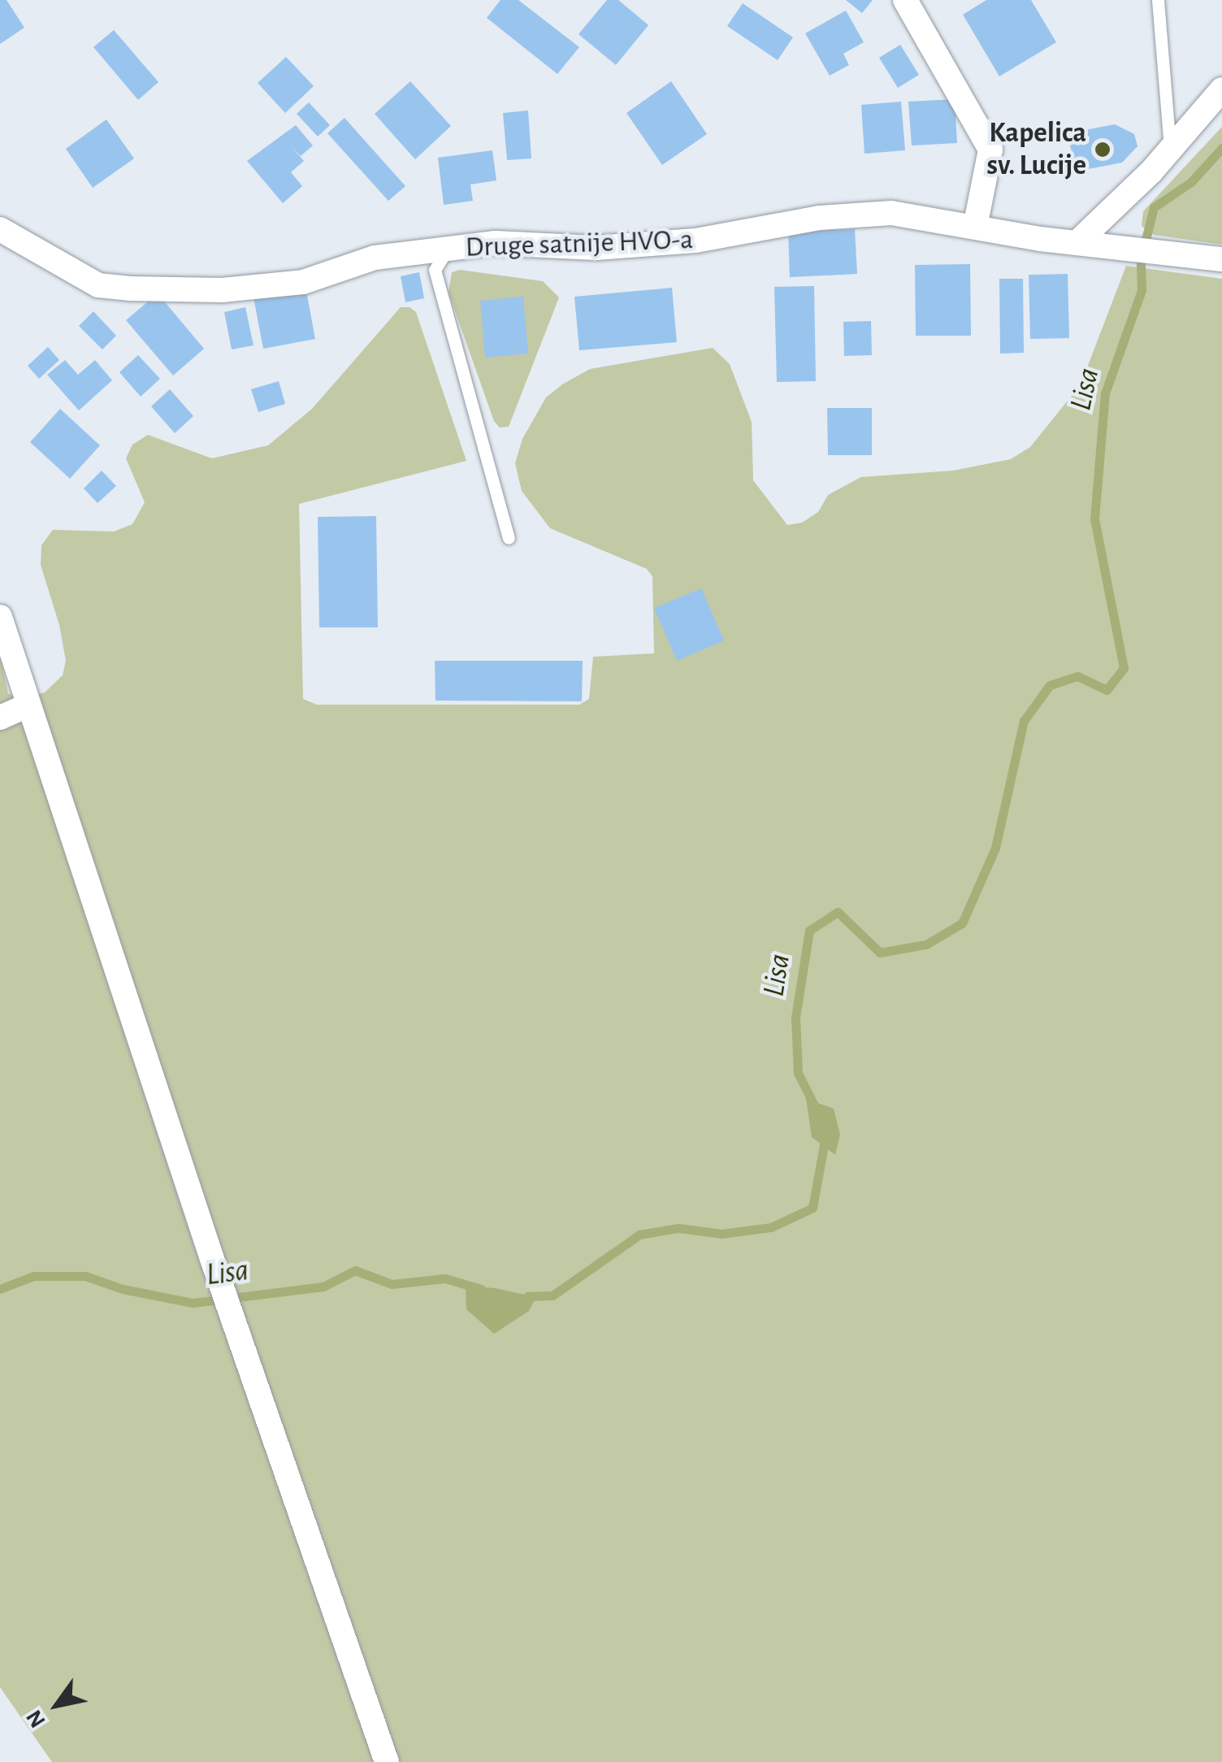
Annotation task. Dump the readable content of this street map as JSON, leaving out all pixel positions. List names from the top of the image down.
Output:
{
  "streets": {
    "street": ["Druge satnije HVO-a"]
  },
  "water": ["Lisa"],
  "places": ["Kapelica sv. Lucije"],
  "north": "bottom left"
}
